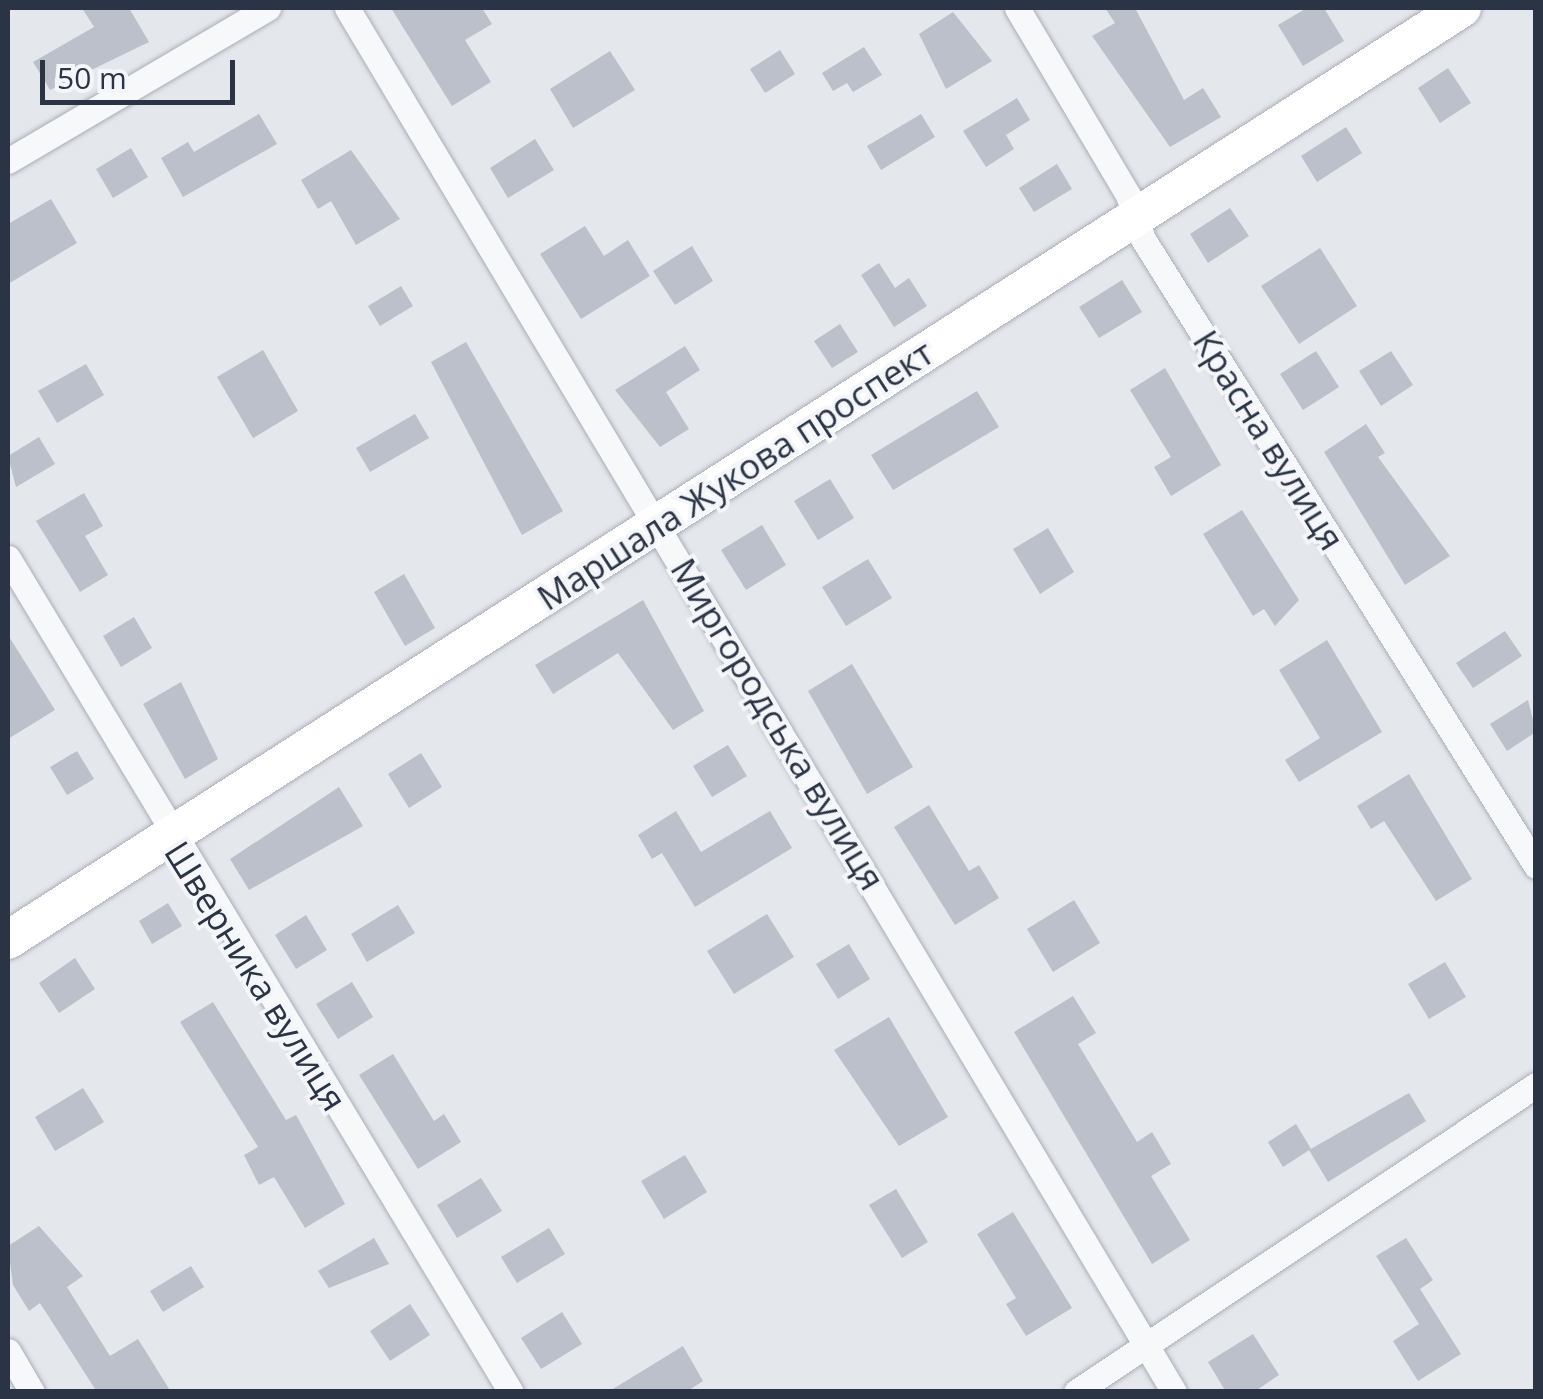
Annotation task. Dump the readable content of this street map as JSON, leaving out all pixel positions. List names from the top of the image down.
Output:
{
  "streets": {
    "street": [
      "Красна вулиця",
      "Маршала Жукова проспект",
      "Миргородська вулиця",
      "Шверника вулиця"
    ]
  },
  "crossings": [
    ["Красна вулиця", "Маршала Жукова проспект"],
    ["Маршала Жукова проспект", "Миргородська вулиця"],
    ["Маршала Жукова проспект", "Шверника вулиця"]
  ],
  "scale_bar": "50 m"
}
